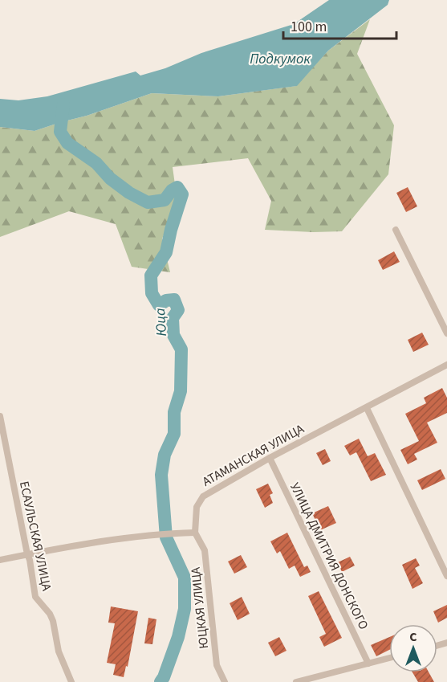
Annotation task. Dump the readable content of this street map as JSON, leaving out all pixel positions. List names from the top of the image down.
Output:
{
  "streets": {
    "street": [
      "АТАМАНСКАЯ УЛИЦА",
      "ЕСАУЛЬСКАЯ УЛИЦА",
      "УЛИЦА ДМИТРИЯ ДОНСКОГО",
      "ЮЦКАЯ УЛИЦА"
    ]
  },
  "crossings": [
    ["АТАМАНСКАЯ УЛИЦА", "УЛИЦА ДМИТРИЯ ДОНСКОГО"],
    ["АТАМАНСКАЯ УЛИЦА", "ЮЦКАЯ УЛИЦА"]
  ],
  "water": ["Подкумок", "Юца"],
  "scale_bar": "100 m",
  "north": "top"
}
